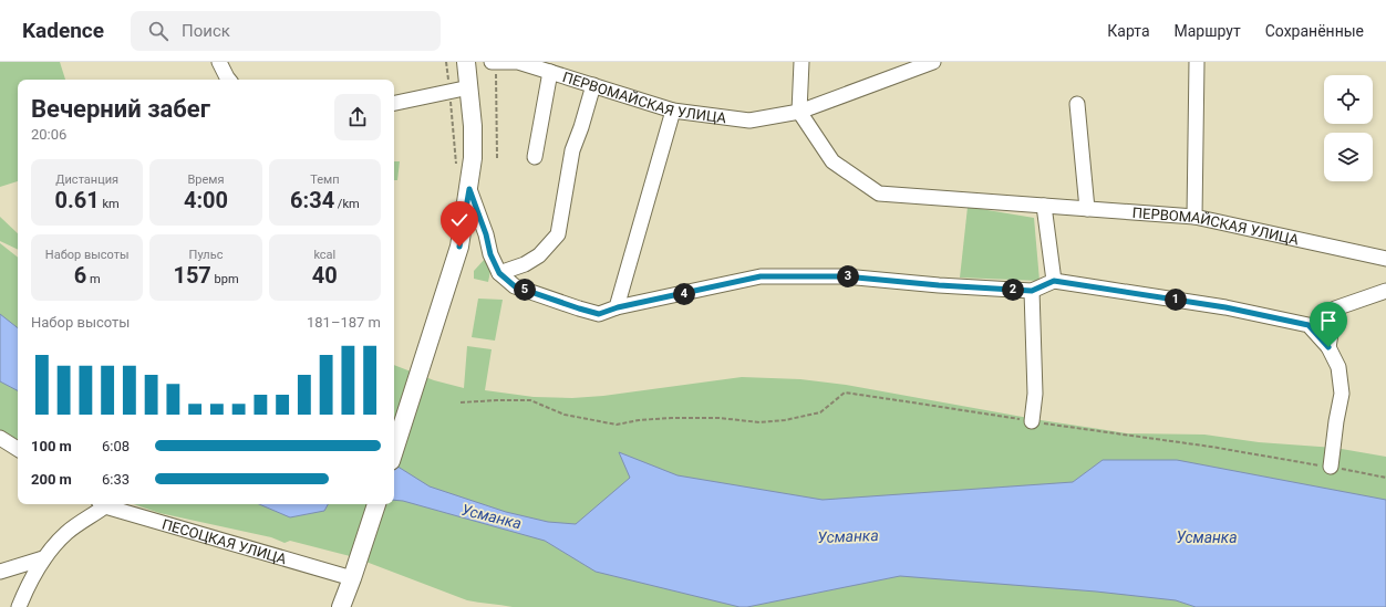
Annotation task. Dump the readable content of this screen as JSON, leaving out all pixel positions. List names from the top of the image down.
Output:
{
  "streets": {
    "street": ["ПЕРВОМАЙСКАЯ УЛИЦА", "ПЕСОЦКАЯ УЛИЦА"]
  },
  "water": ["Усманка"],
  "page": {
    "header": "Kadence",
    "search": "Поиск",
    "nav": ["Карта", "Маршрут", "Сохранённые"],
    "heading": ["Вечерний забег", "20:06"],
    "stats": [
      ["Дистанция", "0.61 km"],
      ["Время", "4:00"],
      ["Темп", "6:34 /km"],
      ["Набор высоты", "6 m"],
      ["Пульс", "157 bpm"],
      ["kcal", "40"]
    ],
    "pins": [
      "3",
      "2",
      "5",
      "4",
      "1"
    ],
    "chart": ["Набор высоты", "181–187 m"],
    "list": [
      {
        "name": "100 m",
        "note": "6:08"
      },
      {
        "name": "200 m",
        "note": "6:33"
      }
    ]
  }
}
